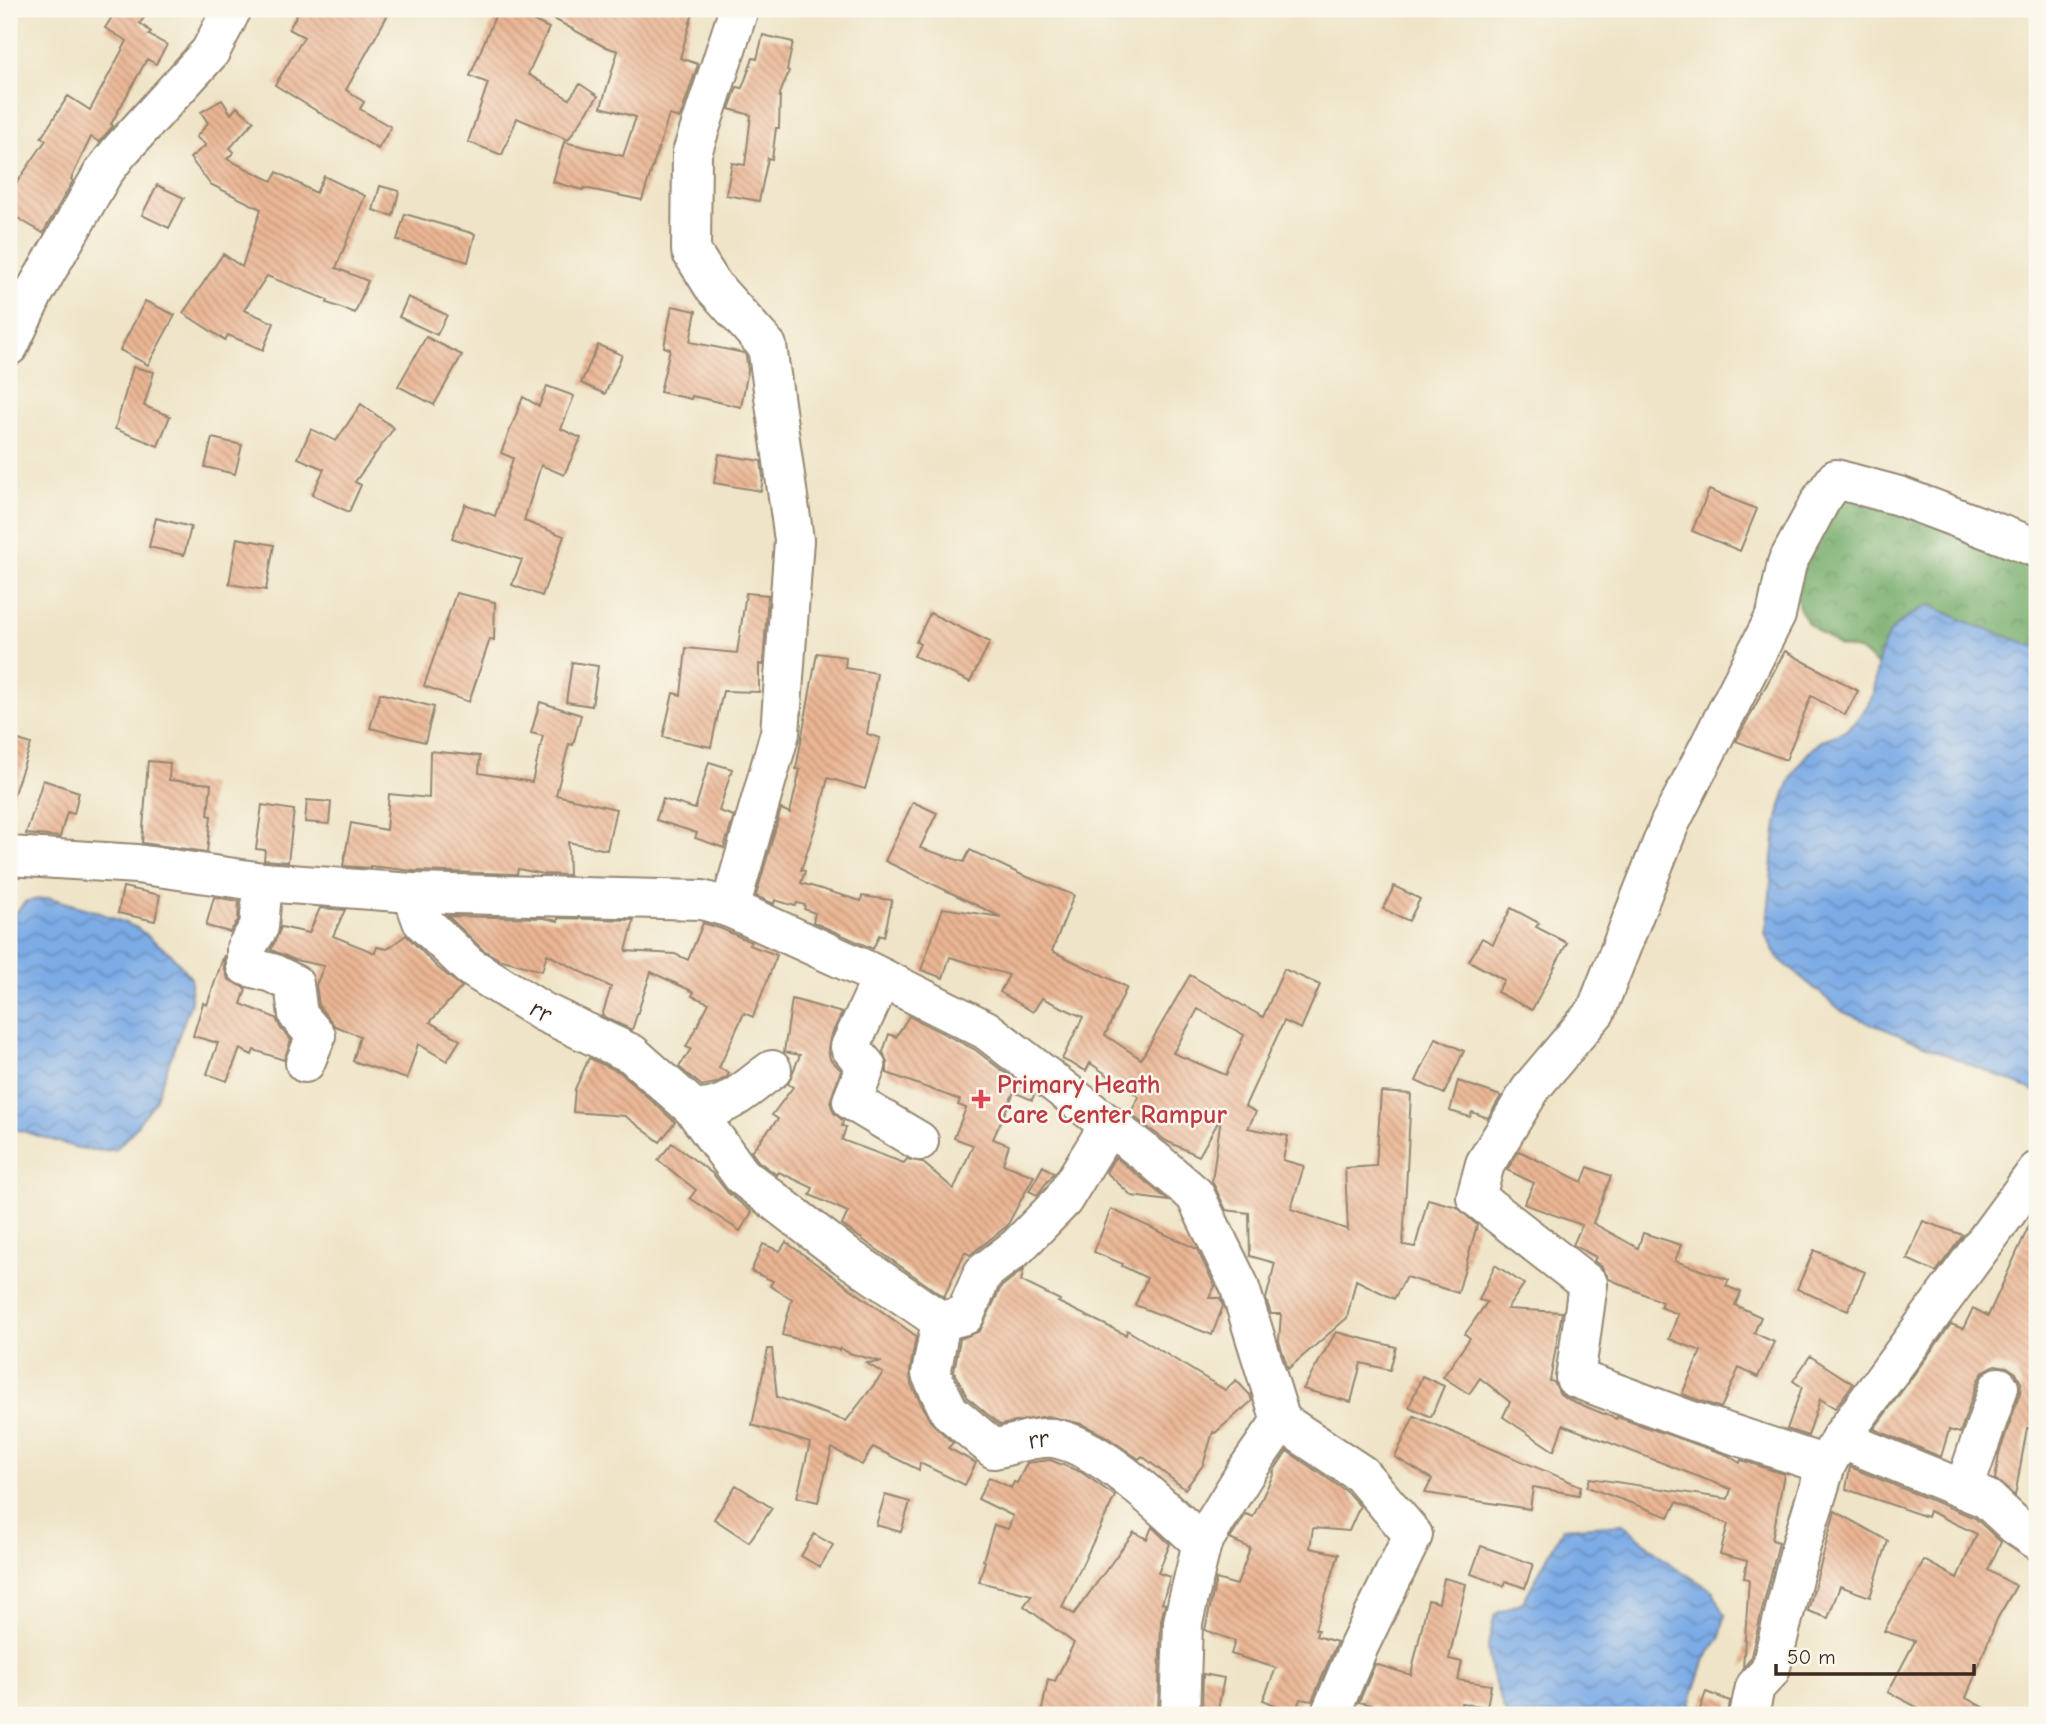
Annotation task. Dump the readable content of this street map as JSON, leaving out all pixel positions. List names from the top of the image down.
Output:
{
  "streets": {
    "street": ["rr"]
  },
  "places": {
    "health": ["Primary Heath Care Center Rampur"]
  },
  "scale_bar": "50 m"
}
